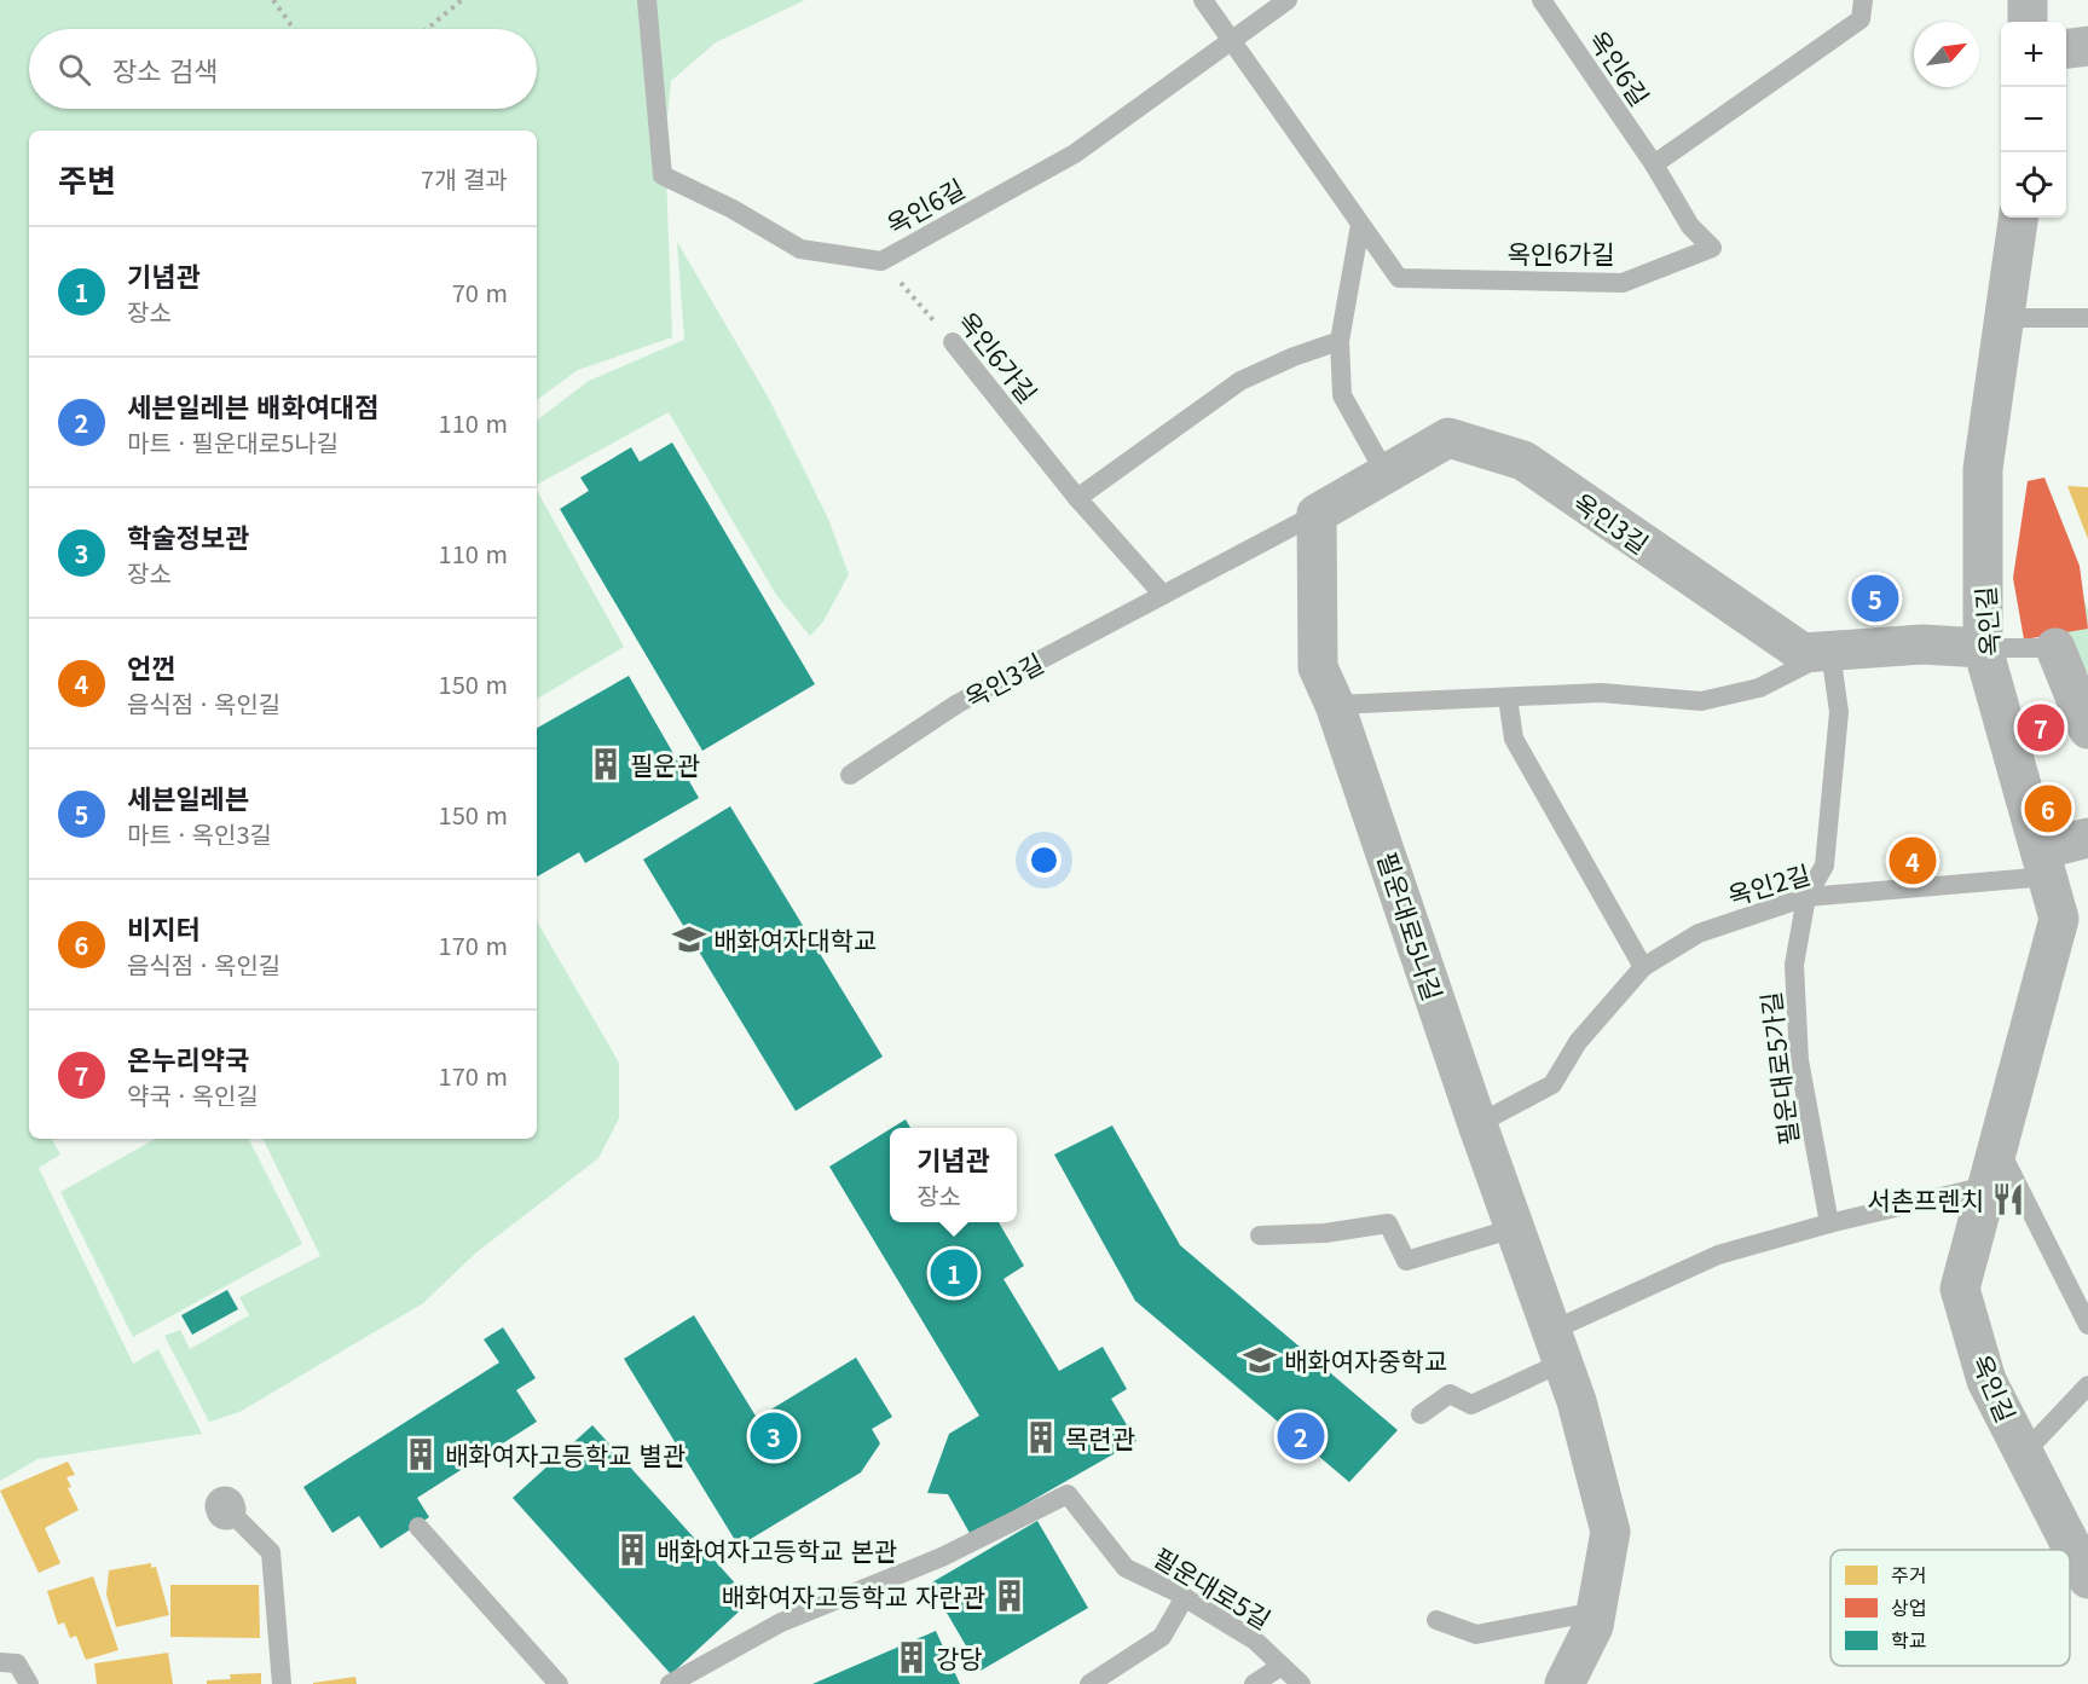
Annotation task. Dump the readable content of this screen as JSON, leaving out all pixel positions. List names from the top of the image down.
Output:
{
  "streets": {
    "street": ["옥인3길", "옥인길", "필운대로5나길"],
    "lane": [
      "옥인6길",
      "옥인6가길",
      "옥인2길",
      "필운대로5가길",
      "필운대로5길"
    ]
  },
  "crossings": [
    ["옥인6길", "옥인6가길"],
    ["옥인3길", "옥인길"],
    ["옥인3길", "필운대로5나길"],
    ["옥인3길", "필운대로5가길"],
    ["옥인길", "옥인2길"],
    ["옥인2길", "필운대로5나길"],
    ["옥인2길", "필운대로5가길"]
  ],
  "places": {
    "building": [
      "필운관",
      "목련관",
      "배화여자고등학교 별관",
      "배화여자고등학교 본관",
      "배화여자고등학교 자란관",
      "강당"
    ],
    "school or university": ["배화여자대학교", "배화여자중학교"],
    "restaurant": ["서촌프렌치"]
  },
  "legend": ["주거", "상업", "학교"],
  "north": "top right",
  "page": {
    "map_buttons": ["+", "−"],
    "search": "장소 검색",
    "heading": ["주변", "7개 결과"],
    "list": [
      {
        "mark": "1",
        "name": "기념관",
        "note": "장소",
        "value": "70 m"
      },
      {
        "mark": "2",
        "name": "세븐일레븐 배화여대점",
        "note": "마트 · 필운대로5나길",
        "value": "110 m"
      },
      {
        "mark": "3",
        "name": "학술정보관",
        "note": "장소",
        "value": "110 m"
      },
      {
        "mark": "4",
        "name": "언껀",
        "note": "음식점 · 옥인길",
        "value": "150 m"
      },
      {
        "mark": "5",
        "name": "세븐일레븐",
        "note": "마트 · 옥인3길",
        "value": "150 m"
      },
      {
        "mark": "6",
        "name": "비지터",
        "note": "음식점 · 옥인길",
        "value": "170 m"
      },
      {
        "mark": "7",
        "name": "온누리약국",
        "note": "약국 · 옥인길",
        "value": "170 m"
      }
    ],
    "pins": [
      "5",
      "7",
      "6",
      "4",
      "1",
      "2",
      "3"
    ],
    "popup": ["기념관", "장소"]
  }
}
